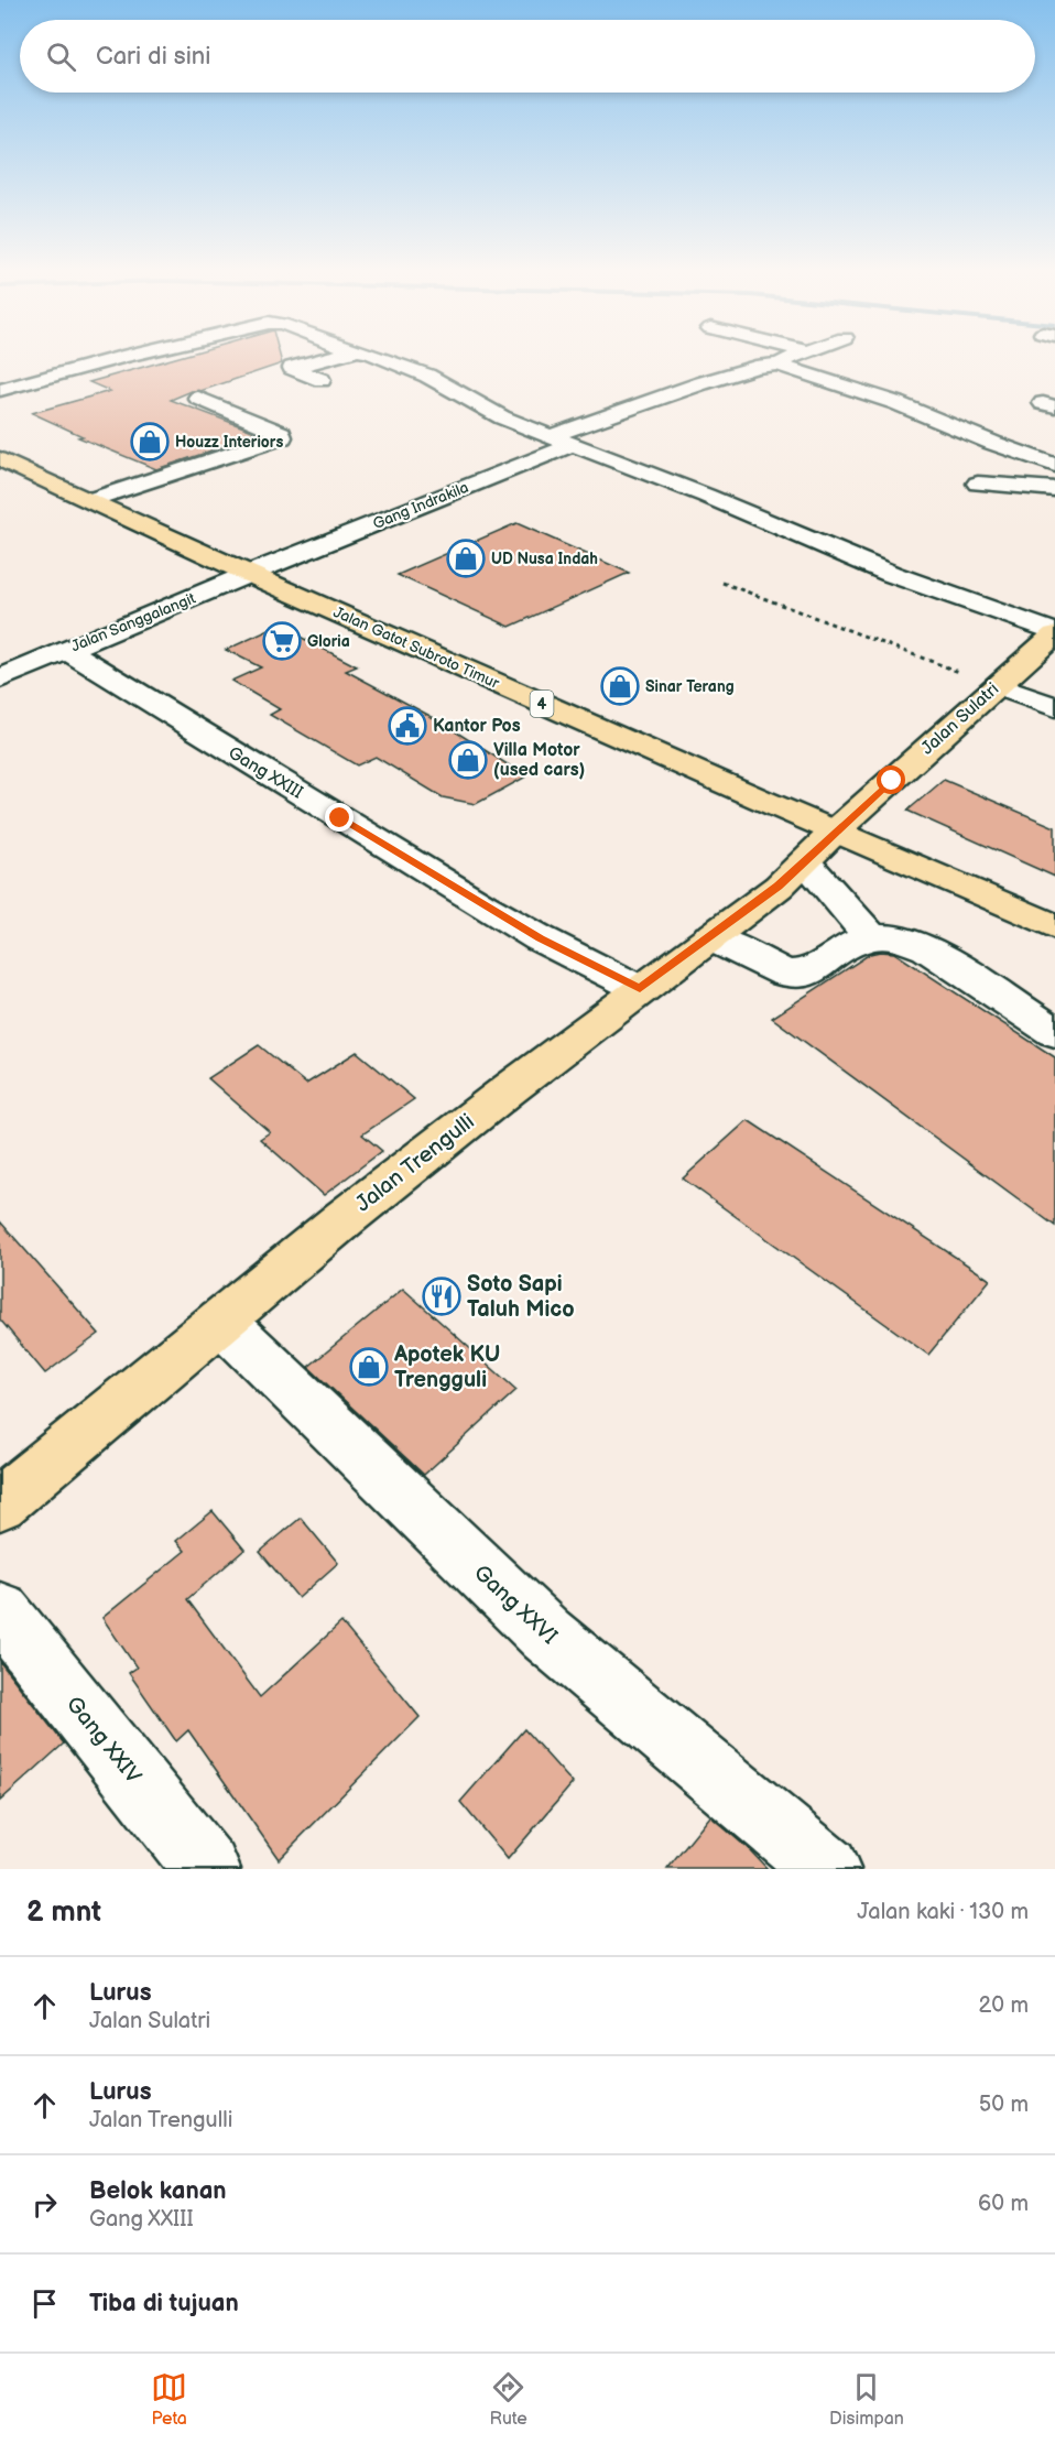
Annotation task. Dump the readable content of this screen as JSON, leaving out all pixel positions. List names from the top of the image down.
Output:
{
  "streets": {
    "main road": [
      "Jalan Gatot Subroto Timur",
      "4",
      "Jalan Sulatri",
      "Jalan Trengulli"
    ],
    "street": [
      "Gang Indrakila",
      "Jalan Sanggalangit",
      "Gang XXIII",
      "Gang XXVI",
      "Gang XXIV"
    ]
  },
  "crossings": [
    ["Gang Indrakila", "Jalan Sanggalangit"],
    ["Gang Indrakila", "Jalan Gatot Subroto Timur"],
    ["Jalan Sanggalangit", "Jalan Gatot Subroto Timur"],
    ["Jalan Sanggalangit", "Gang XXIII"],
    ["Jalan Gatot Subroto Timur", "4"],
    ["Jalan Gatot Subroto Timur", "Jalan Sulatri"],
    ["Jalan Gatot Subroto Timur", "Jalan Trengulli"],
    ["4", "Jalan Sulatri"],
    ["4", "Jalan Trengulli"],
    ["Jalan Sulatri", "Jalan Trengulli"],
    ["Gang XXIII", "Jalan Trengulli"],
    ["Jalan Trengulli", "Gang XXVI"]
  ],
  "places": {
    "shop": [
      "Houzz Interiors",
      "UD Nusa Indah",
      "Sinar Terang",
      "Villa Motor (used cars)",
      "Apotek KU Trengguli"
    ],
    "supermarket": ["Gloria"],
    "public building": ["Kantor Pos"],
    "restaurant": ["Soto Sapi Taluh Mico"]
  },
  "page": {
    "search": "Cari di sini",
    "heading": ["2 mnt", "Jalan kaki · 130 m"],
    "list": [
      ["Lurus", "Jalan Sulatri", "20 m"],
      ["Lurus", "Jalan Trengulli", "50 m"],
      ["Belok kanan", "Gang XXIII", "60 m"],
      "Tiba di tujuan"
    ],
    "nav": ["Peta", "Rute", "Disimpan"]
  }
}
